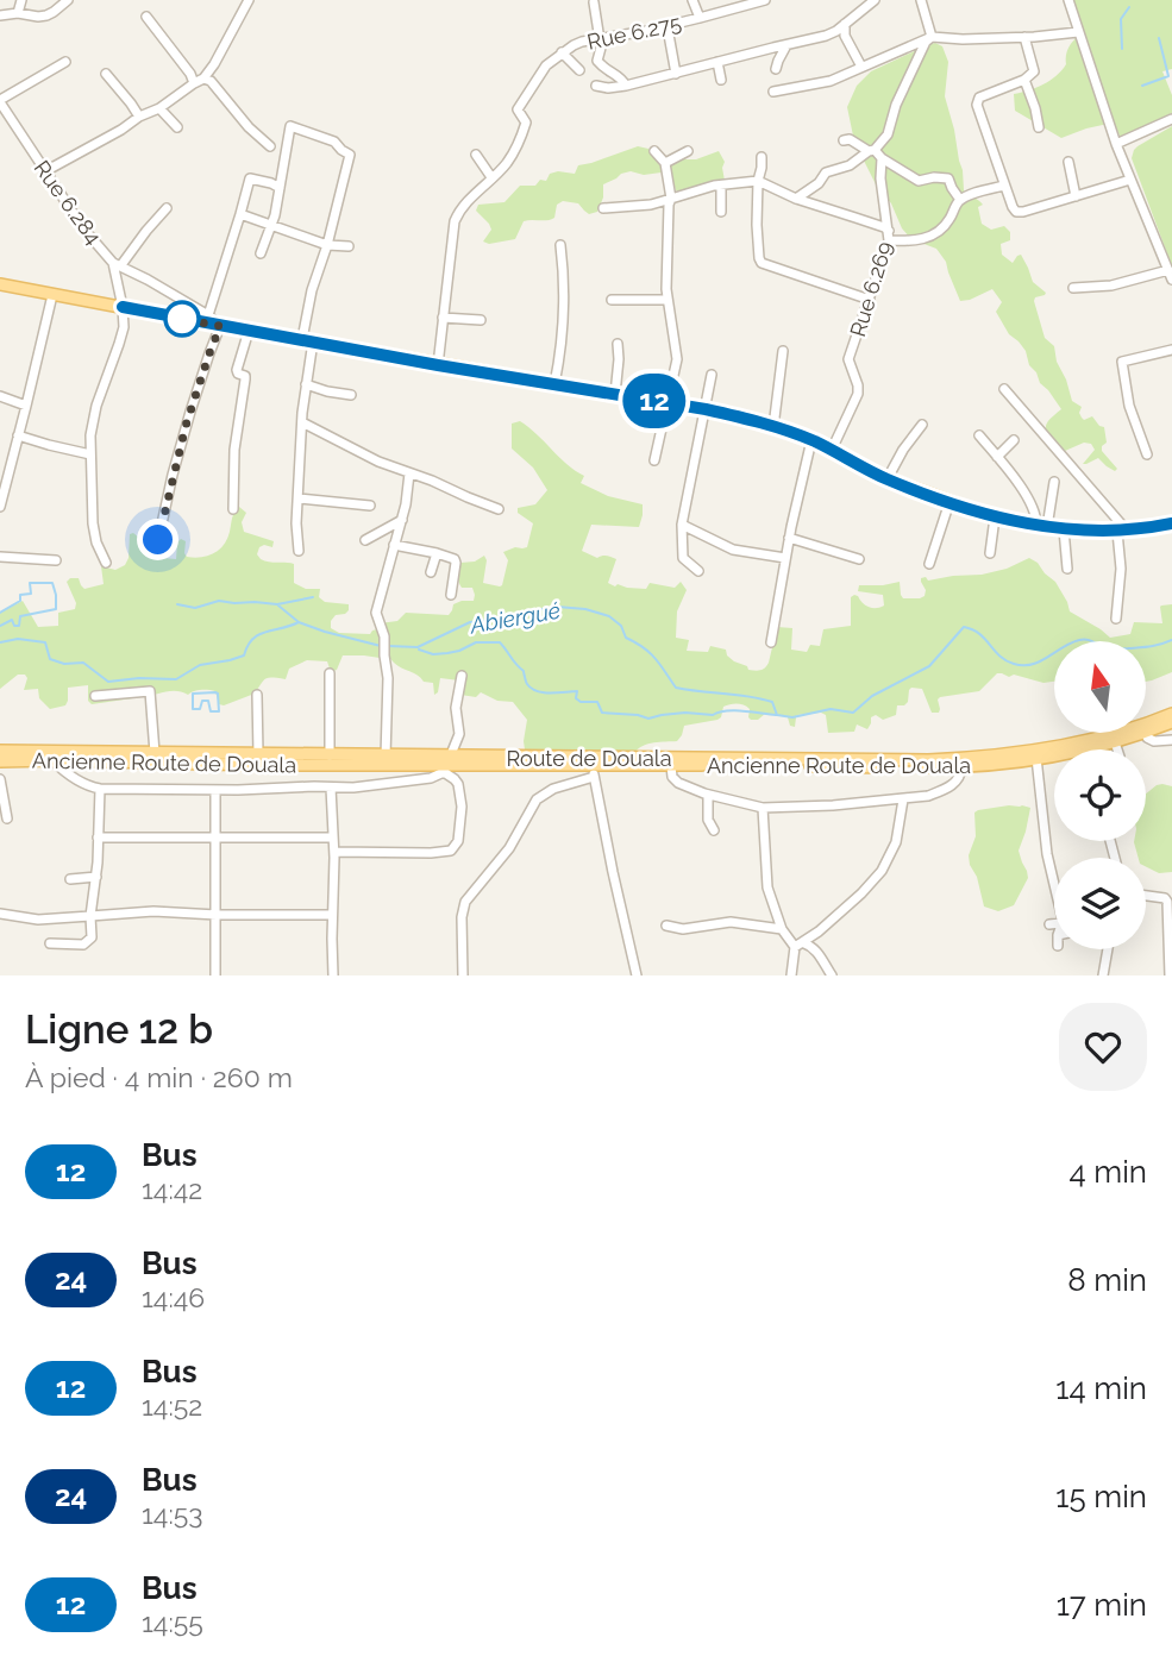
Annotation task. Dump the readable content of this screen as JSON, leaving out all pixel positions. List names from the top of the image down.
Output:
{
  "streets": {
    "main road": ["Route de Douala", "Ancienne Route de Douala"],
    "street": ["Rue 6.275", "Rue 6.284", "Rue 6.269"]
  },
  "crossings": [
    ["Route de Douala", "Ancienne Route de Douala"]
  ],
  "water": ["Abiergué"],
  "lines": ["bus line 12"],
  "north": "top",
  "page": {
    "on_map": "12",
    "heading": ["Ligne 12 b", "À pied · 4 min · 260 m"],
    "list": [
      {
        "mark": "12",
        "name": "Bus",
        "note": "14:42",
        "value": "4 min"
      },
      {
        "mark": "24",
        "name": "Bus",
        "note": "14:46",
        "value": "8 min"
      },
      {
        "mark": "12",
        "name": "Bus",
        "note": "14:52",
        "value": "14 min"
      },
      {
        "mark": "24",
        "name": "Bus",
        "note": "14:53",
        "value": "15 min"
      },
      {
        "mark": "12",
        "name": "Bus",
        "note": "14:55",
        "value": "17 min"
      }
    ]
  }
}
